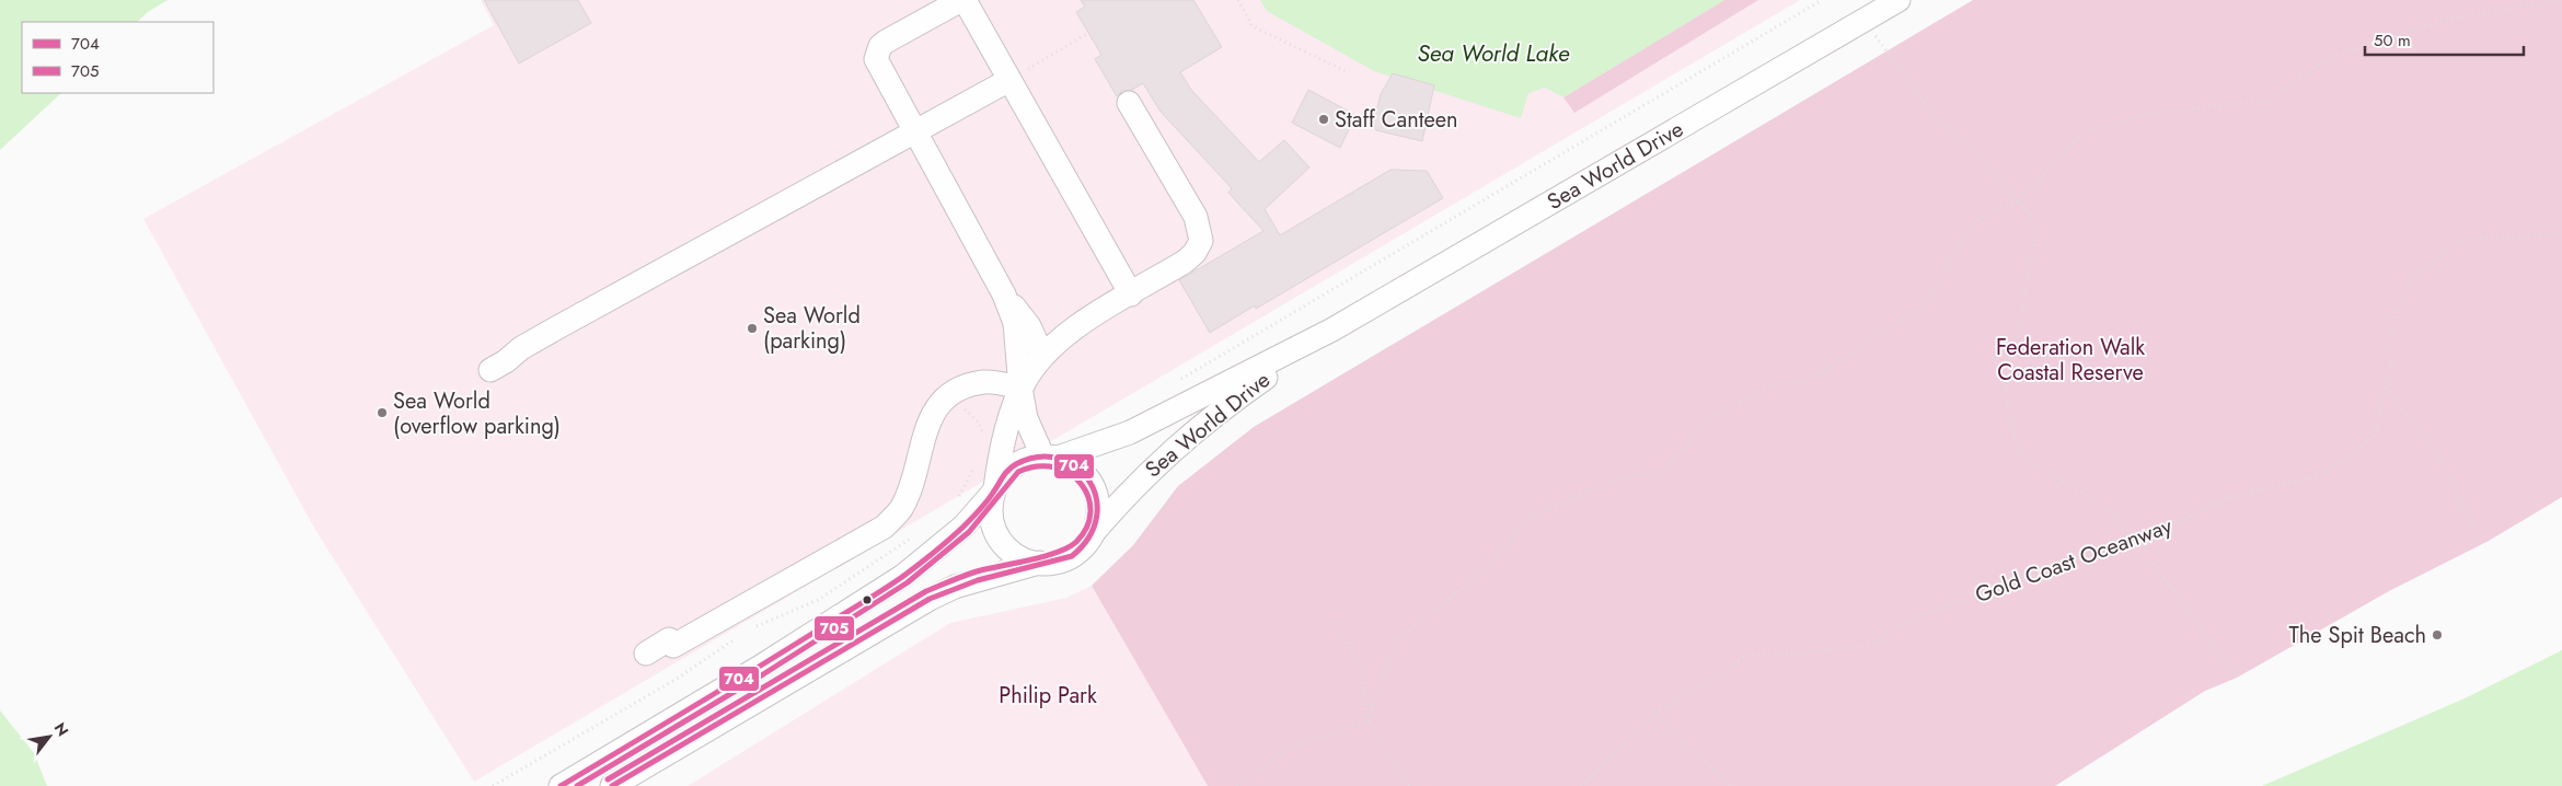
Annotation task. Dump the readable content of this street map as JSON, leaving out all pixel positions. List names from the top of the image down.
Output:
{
  "streets": {
    "street": ["Sea World Drive"],
    "path": ["Gold Coast Oceanway"]
  },
  "water": ["Sea World Lake"],
  "parks": ["Federation Walk Coastal Reserve", "Philip Park"],
  "places": [
    "Staff Canteen",
    "Sea World (parking)",
    "Sea World (overflow parking)",
    "The Spit Beach"
  ],
  "lines": ["transit line 704", "transit line 705"],
  "legend": ["704", "705"],
  "scale_bar": "50 m",
  "north": "top right"
}
